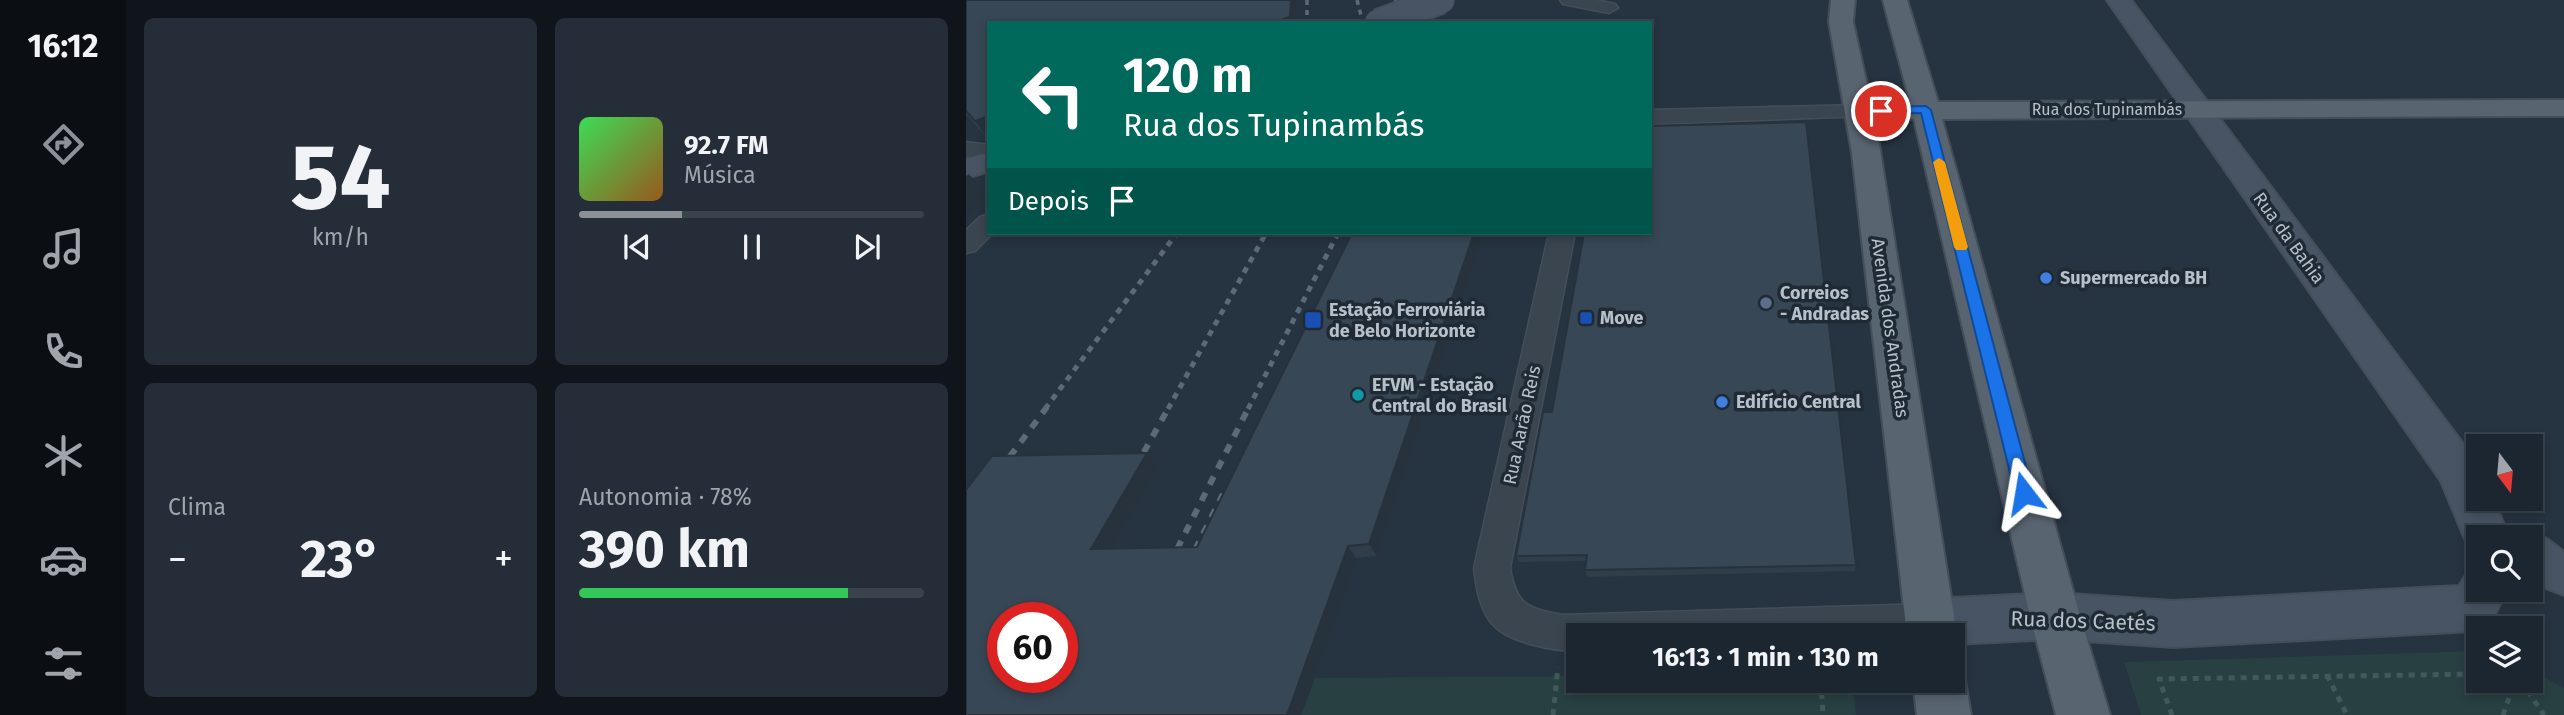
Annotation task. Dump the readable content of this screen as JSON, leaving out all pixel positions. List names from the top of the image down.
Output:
{
  "streets": {
    "main road": ["Rua dos Tupinambás", "Avenida dos Andradas"],
    "street": ["Rua da Bahia", "Rua Aarão Reis", "Rua dos Caetés"]
  },
  "crossings": [
    ["Rua dos Tupinambás", "Rua da Bahia"],
    ["Rua dos Tupinambás", "Avenida dos Andradas"],
    ["Rua Aarão Reis", "Rua dos Caetés"]
  ],
  "places": {
    "other": [
      "Supermercado BH",
      "Correios - Andradas",
      "EFVM - Estação Central do Brasil",
      "Edifício Central"
    ],
    "transit": ["Move", "Estação Ferroviária de Belo Horizonte"]
  },
  "north": "bottom",
  "page": {
    "tabs": "16:12",
    "tile": [
      ["54", "km/h"],
      "Clima",
      ["Autonomia · 78%", "390 km"]
    ],
    "turn": ["120 m", "Rua dos Tupinambás"],
    "song": ["92.7 FM", "Música"],
    "then": "Depois",
    "heat": ["−", "23°", "+"],
    "limit": "60",
    "trip": "16:13 · 1 min · 130 m"
  }
}
